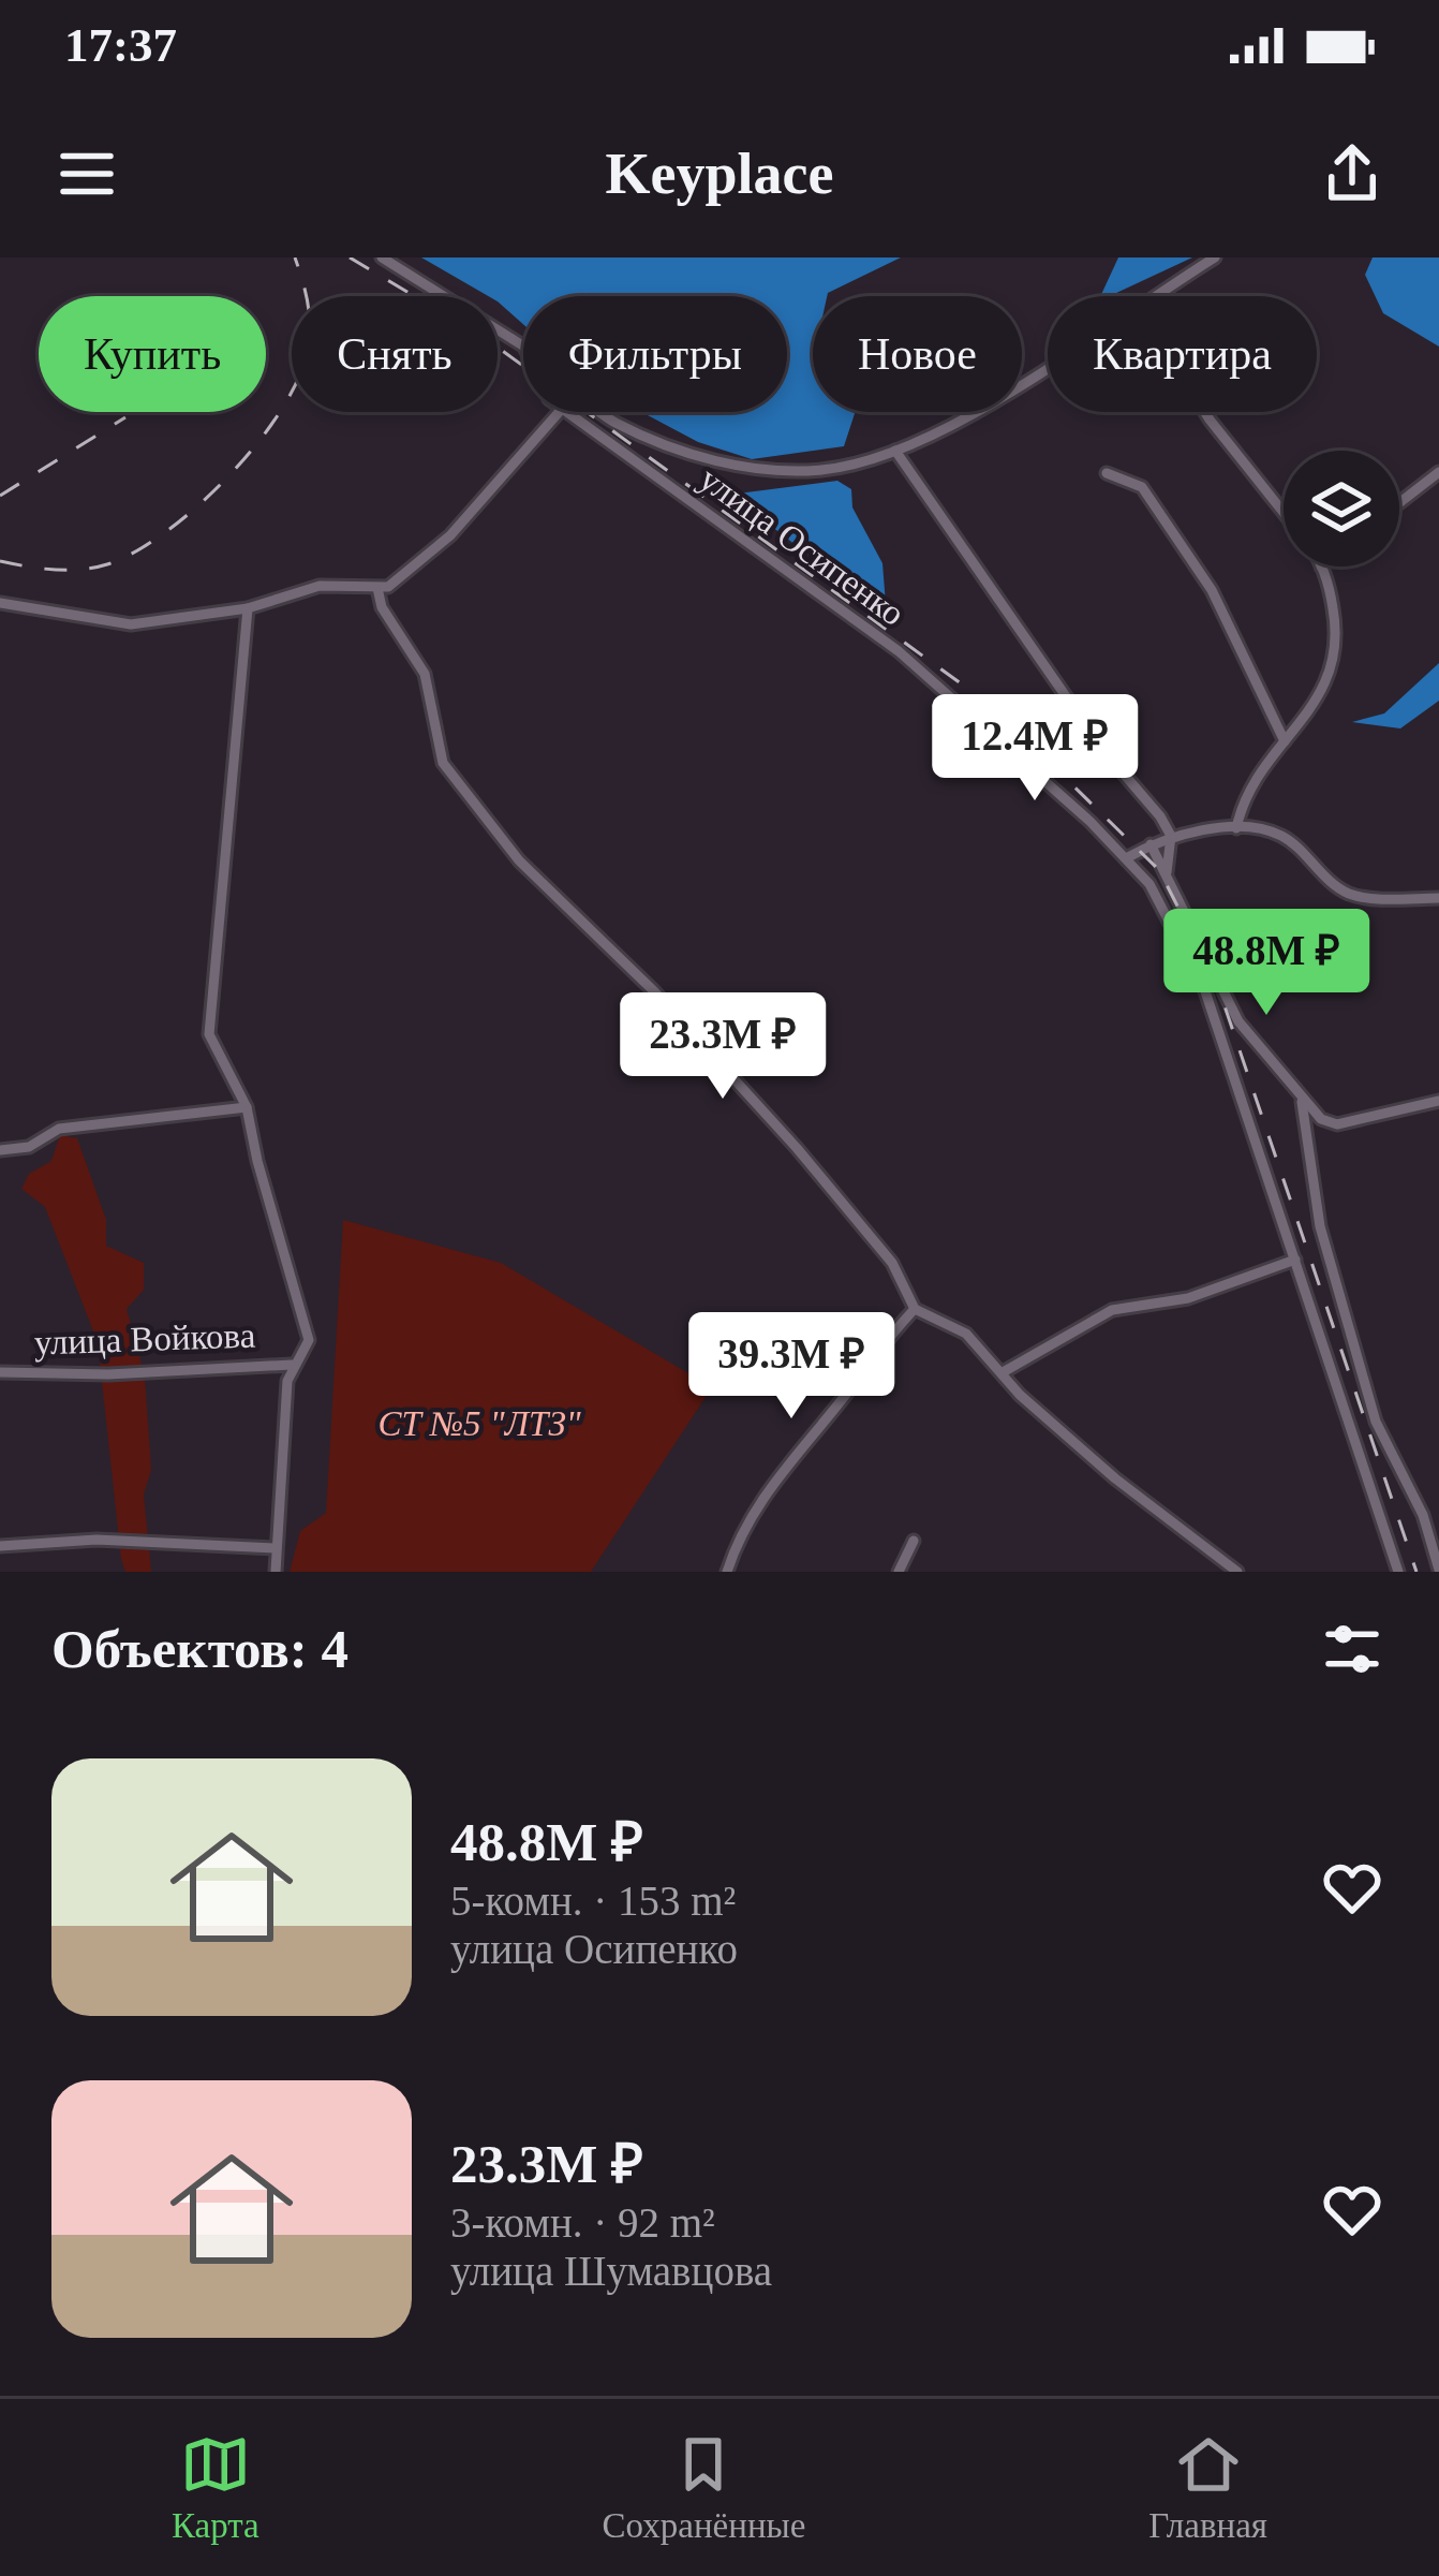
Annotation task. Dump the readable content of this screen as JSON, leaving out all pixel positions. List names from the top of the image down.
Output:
{
  "streets": {
    "street": ["улица Осипенко", "улица Войкова"]
  },
  "parks": ["СТ №5 \"ЛТЗ\""],
  "page": {
    "status": "17:37",
    "header": "Keyplace",
    "chip": [
      "Купить",
      "Снять",
      "Фильтры",
      "Новое",
      "Квартира"
    ],
    "price": [
      "12.4M ₽",
      "48.8M ₽",
      "23.3M ₽",
      "39.3M ₽"
    ],
    "heading": "Объектов: 4",
    "list": [
      {
        "name": "48.8M ₽",
        "note": "5-комн. · 153 m² · улица Осипенко"
      },
      {
        "name": "23.3M ₽",
        "note": "3-комн. · 92 m² · улица Шумавцова"
      }
    ],
    "tabs": ["Карта", "Сохранённые", "Главная"]
  }
}
